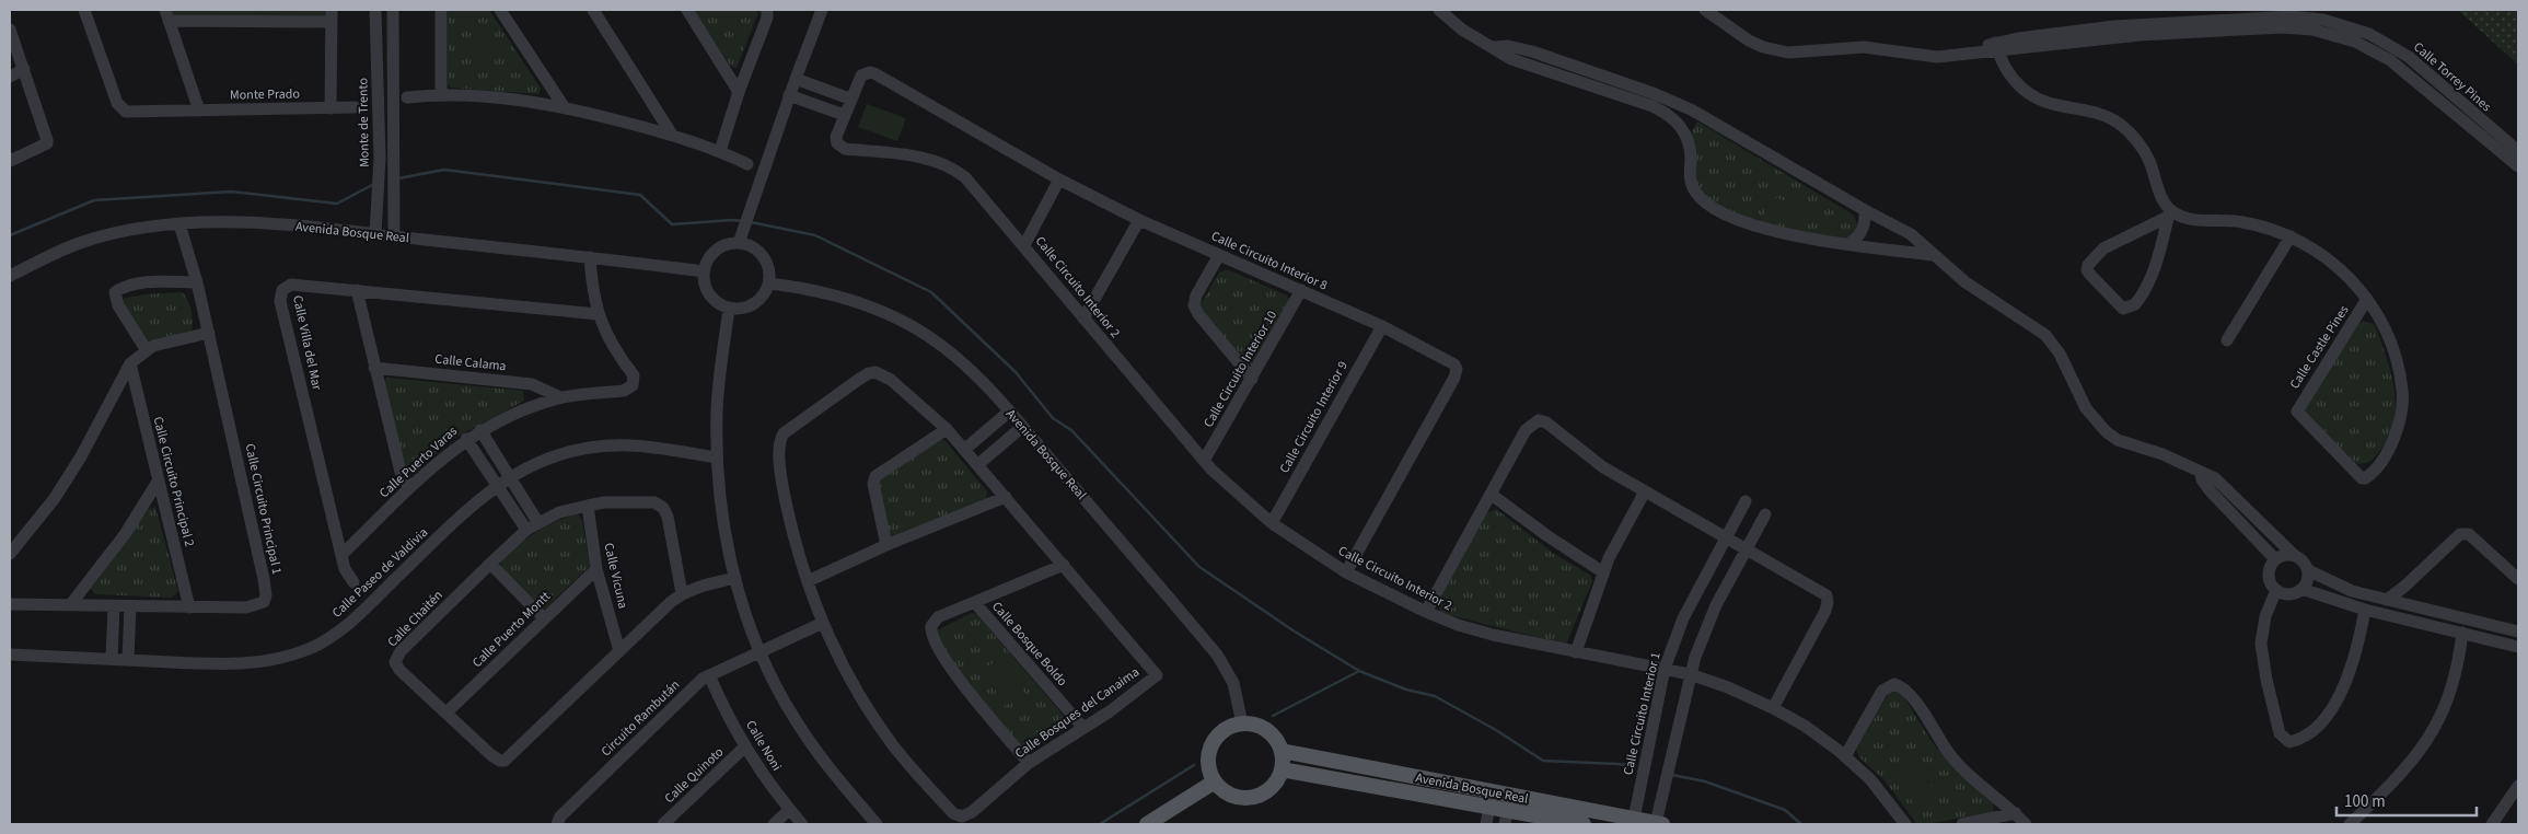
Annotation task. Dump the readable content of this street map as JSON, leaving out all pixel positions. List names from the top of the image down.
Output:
{
  "streets": {
    "main road": ["Avenida Bosque Real"],
    "street": [
      "Calle Torrey Pines",
      "Monte Prado",
      "Monte de Trento",
      "Calle Circuito Interior 8",
      "Calle Circuito Interior 2",
      "Calle Villa del Mar",
      "Calle Castle Pines",
      "Calle Calama",
      "Calle Circuito Interior 10",
      "Calle Circuito Interior 9",
      "Calle Puerto Varas",
      "Calle Circuito Principal 2",
      "Calle Circuito Principal 1",
      "Calle Paseo de Valdivia",
      "Calle Vicuna",
      "Calle Chaitén",
      "Calle Puerto Montt",
      "Calle Bosque Boldo",
      "Calle Bosques del Canaima",
      "Calle Circuito Interior 1",
      "Circuito Rambután",
      "Calle Noni",
      "Calle Quinoto"
    ]
  },
  "crossings": [
    ["Monte de Trento", "Avenida Bosque Real"],
    ["Avenida Bosque Real", "Calle Puerto Varas"],
    ["Avenida Bosque Real", "Calle Circuito Principal 1"],
    ["Avenida Bosque Real", "Calle Circuito Interior 1"],
    ["Calle Circuito Interior 8", "Calle Circuito Interior 2"],
    ["Calle Circuito Interior 8", "Calle Circuito Interior 10"],
    ["Calle Circuito Interior 8", "Calle Circuito Interior 9"],
    ["Calle Circuito Interior 2", "Calle Circuito Interior 10"],
    ["Calle Circuito Interior 2", "Calle Circuito Interior 9"],
    ["Calle Circuito Interior 2", "Calle Circuito Interior 1"],
    ["Calle Villa del Mar", "Calle Puerto Varas"],
    ["Calle Calama", "Calle Puerto Varas"],
    ["Calle Circuito Principal 2", "Calle Circuito Principal 1"],
    ["Calle Vicuna", "Calle Chaitén"],
    ["Calle Vicuna", "Calle Puerto Montt"],
    ["Calle Chaitén", "Calle Puerto Montt"],
    ["Calle Bosque Boldo", "Calle Bosques del Canaima"],
    ["Calle Bosques del Canaima", "Circuito Rambután"],
    ["Circuito Rambután", "Calle Noni"],
    ["Calle Noni", "Calle Quinoto"]
  ],
  "scale_bar": "100 m"
}
